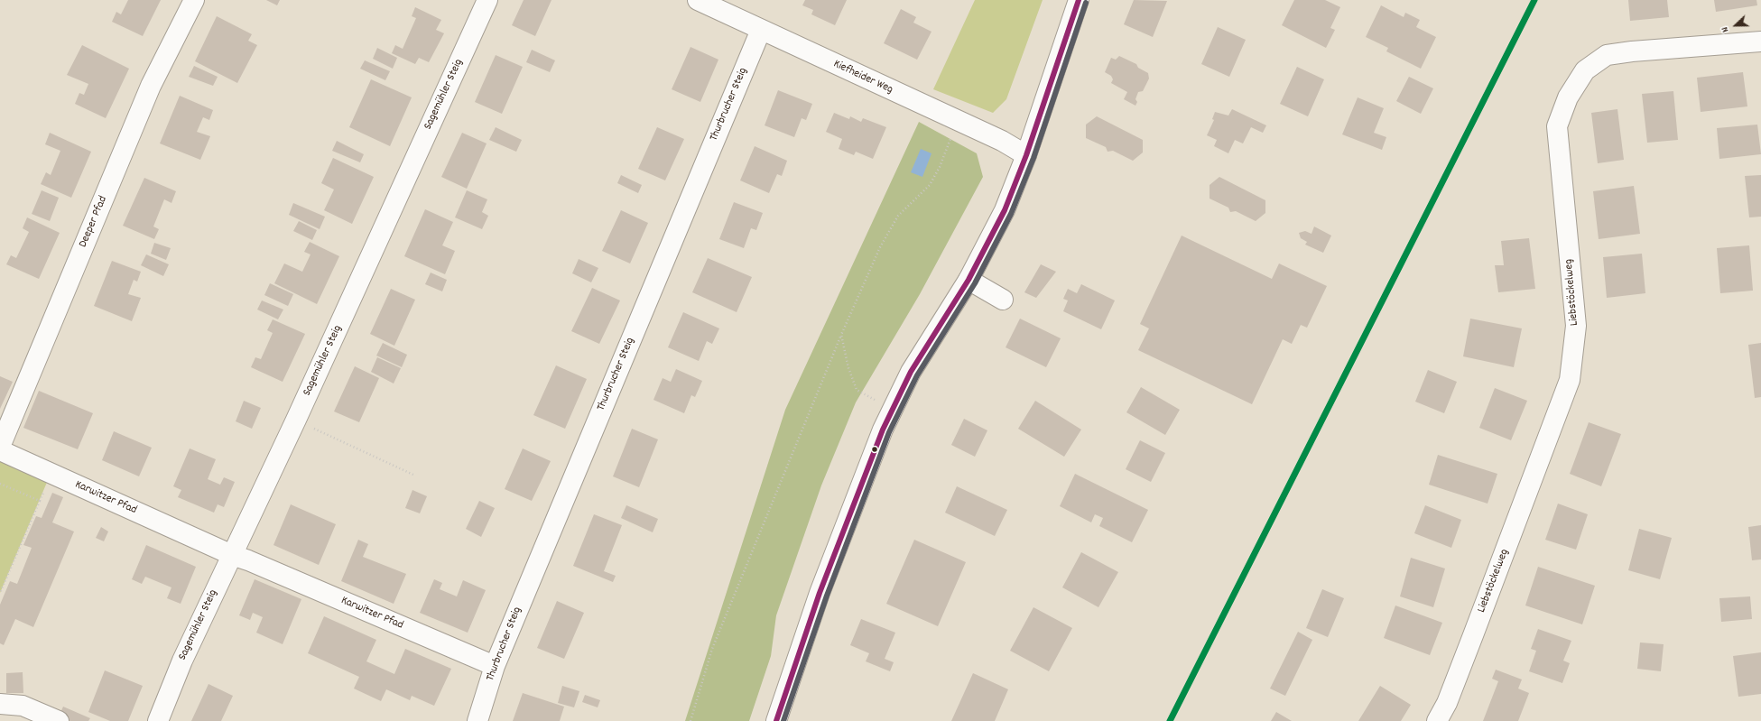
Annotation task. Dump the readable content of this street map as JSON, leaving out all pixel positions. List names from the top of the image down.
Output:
{
  "streets": {
    "street": [
      "Kiefheider Weg",
      "Sagemühler Steig",
      "Thurbrucher Steig",
      "Deeper Pfad",
      "Liebstöckelweg",
      "Karwitzer Pfad"
    ]
  },
  "crossings": [
    ["Kiefheider Weg", "Thurbrucher Steig"],
    ["Sagemühler Steig", "Karwitzer Pfad"],
    ["Thurbrucher Steig", "Karwitzer Pfad"]
  ],
  "north": "left"
}
